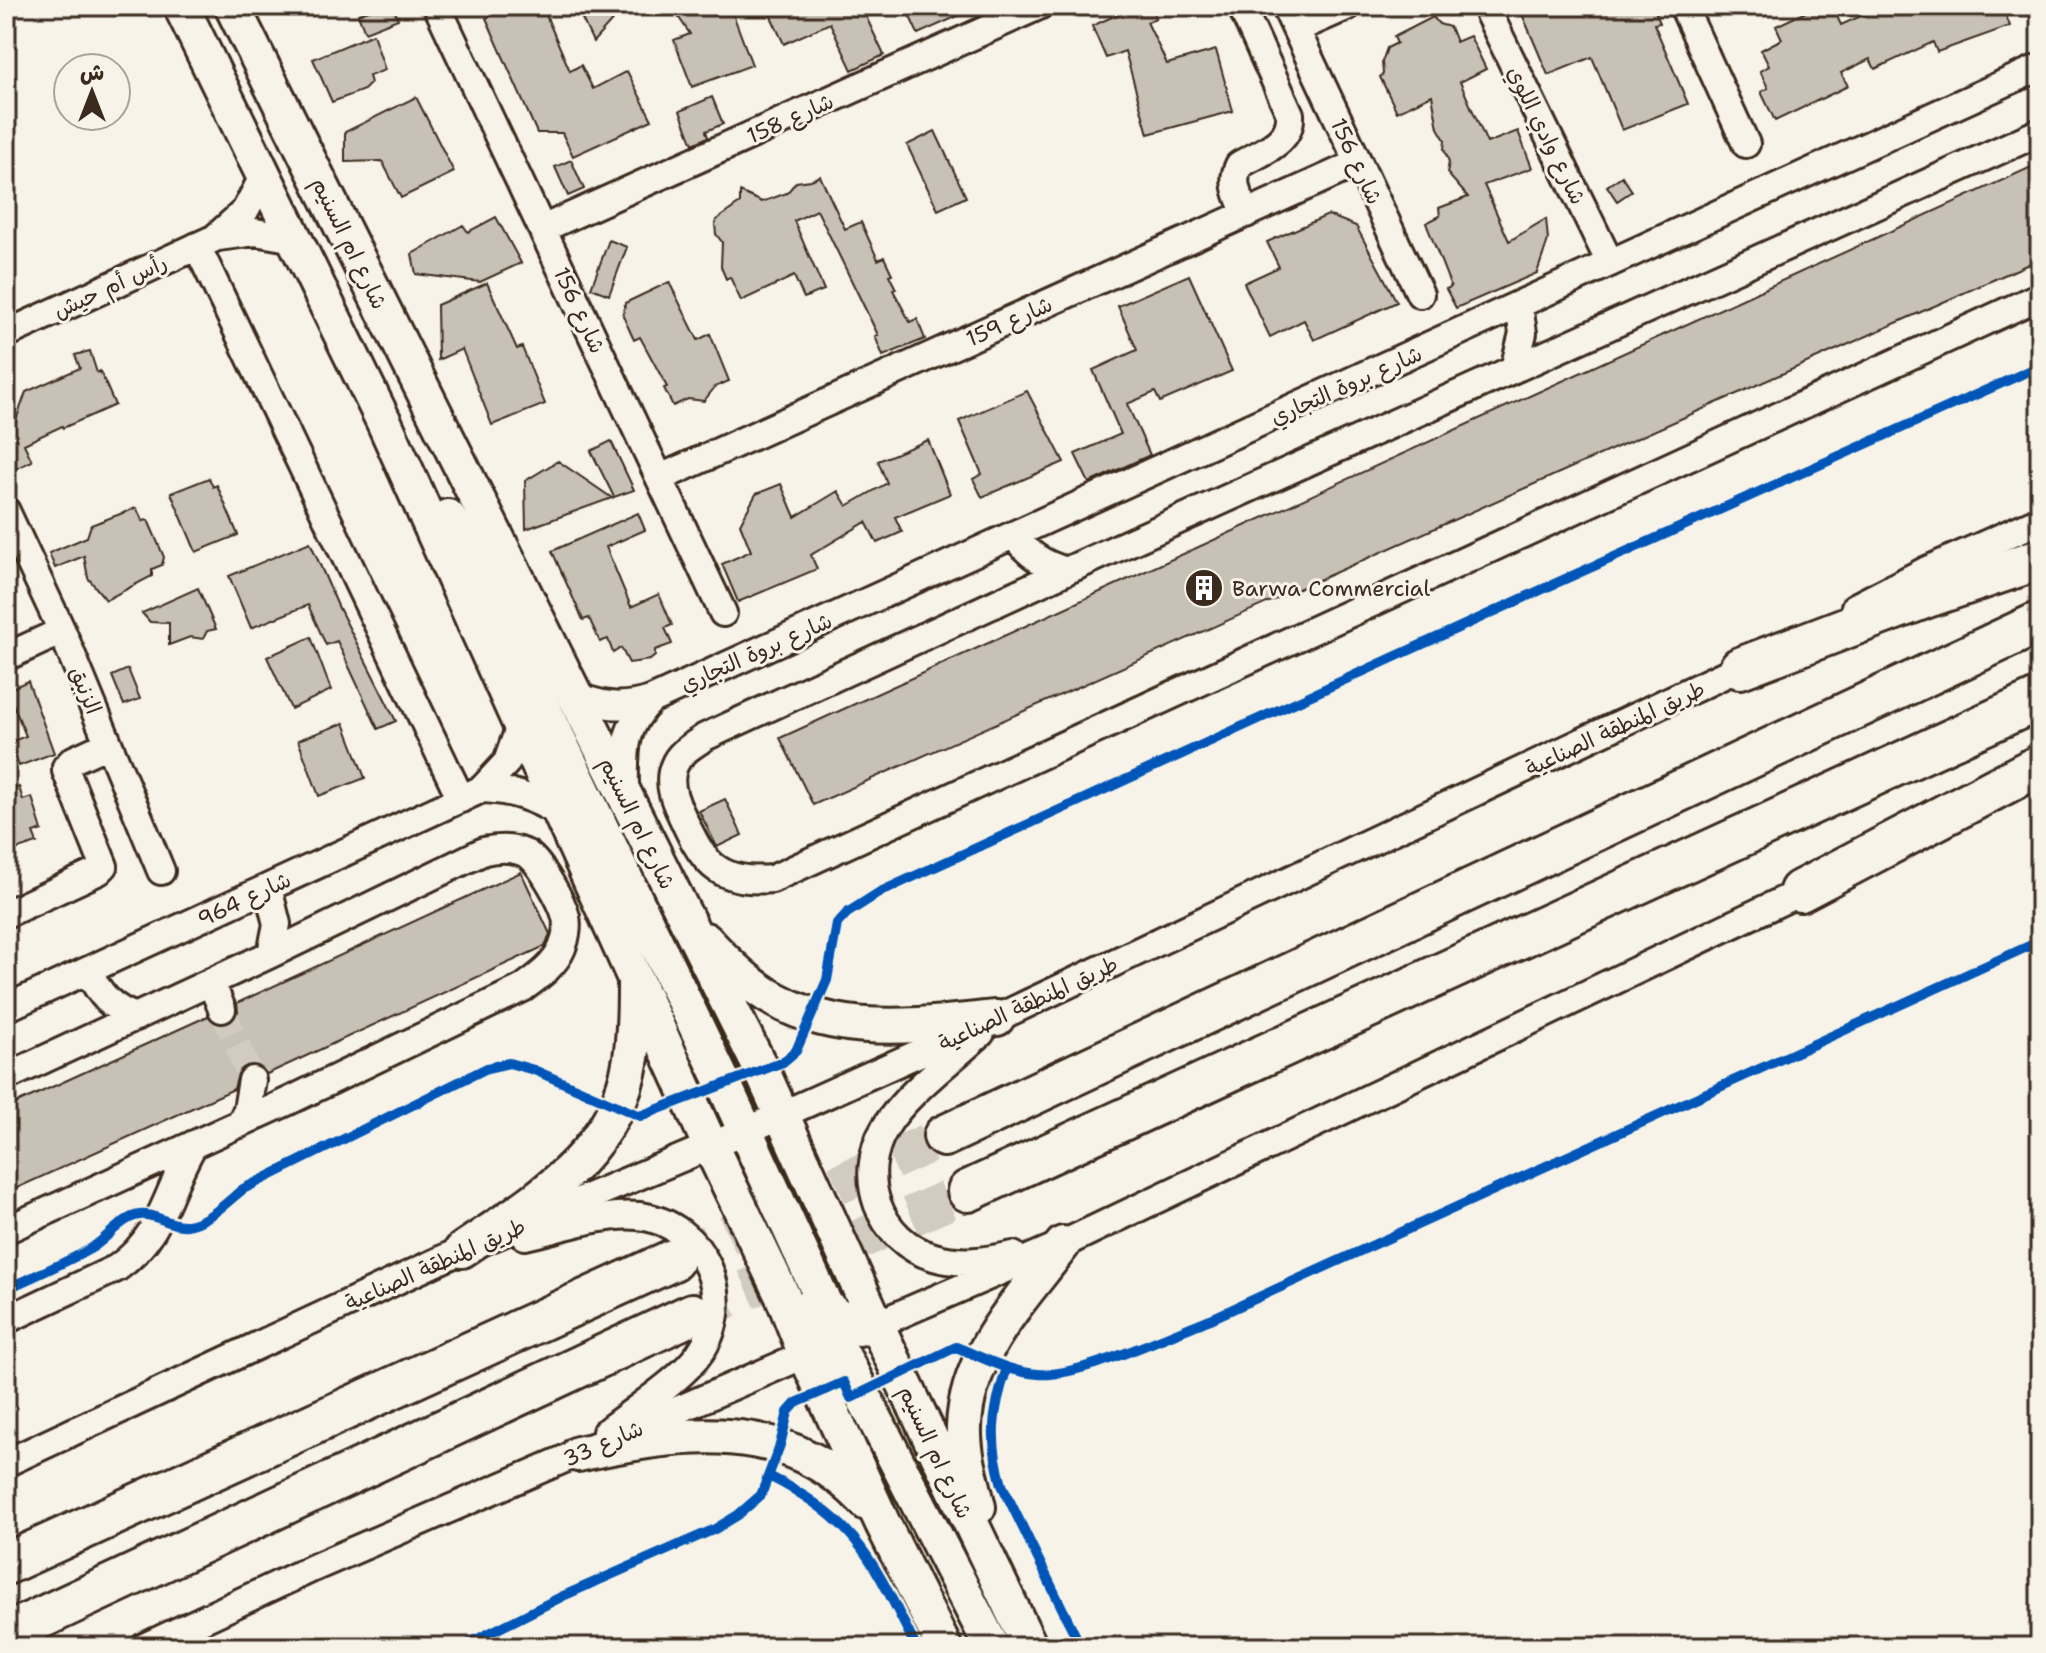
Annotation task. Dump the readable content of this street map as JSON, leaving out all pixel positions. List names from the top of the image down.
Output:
{
  "streets": {
    "main road": ["شارع ام السنيم"],
    "street": [
      "شارع 158",
      "شارع وادي اللوي",
      "شارع 156",
      "رأس أم حيش",
      "شارع 159",
      "شارع بروة التجاري",
      "الزنبق",
      "طريق المنطقة الصناعية",
      "شارع 964",
      "شارع 33"
    ]
  },
  "crossings": [
    ["شارع 158", "شارع 156"],
    ["شارع وادي اللوي", "شارع بروة التجاري"],
    ["شارع 156", "شارع 159"],
    ["شارع ام السنيم", "شارع بروة التجاري"],
    ["شارع ام السنيم", "طريق المنطقة الصناعية"],
    ["شارع ام السنيم", "شارع 33"]
  ],
  "places": {
    "building": ["Barwa Commercial"]
  },
  "north": "top"
}
